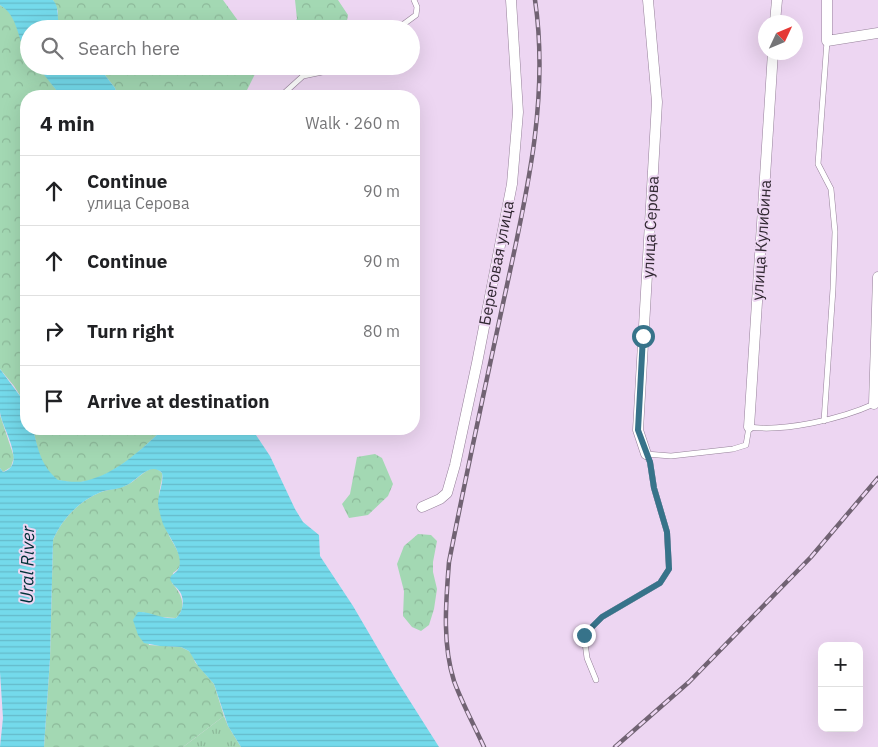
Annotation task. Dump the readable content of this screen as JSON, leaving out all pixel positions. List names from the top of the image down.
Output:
{
  "streets": {
    "street": ["улица Серова", "улица Кулибина", "Береговая улица"]
  },
  "water": ["Ural River"],
  "north": "top right",
  "page": {
    "search": "Search here",
    "heading": ["4 min", "Walk · 260 m"],
    "list": [
      ["Continue", "улица Серова", "90 m"],
      ["Continue", "90 m"],
      ["Turn right", "80 m"],
      "Arrive at destination"
    ],
    "map_buttons": ["+", "−"]
  }
}
